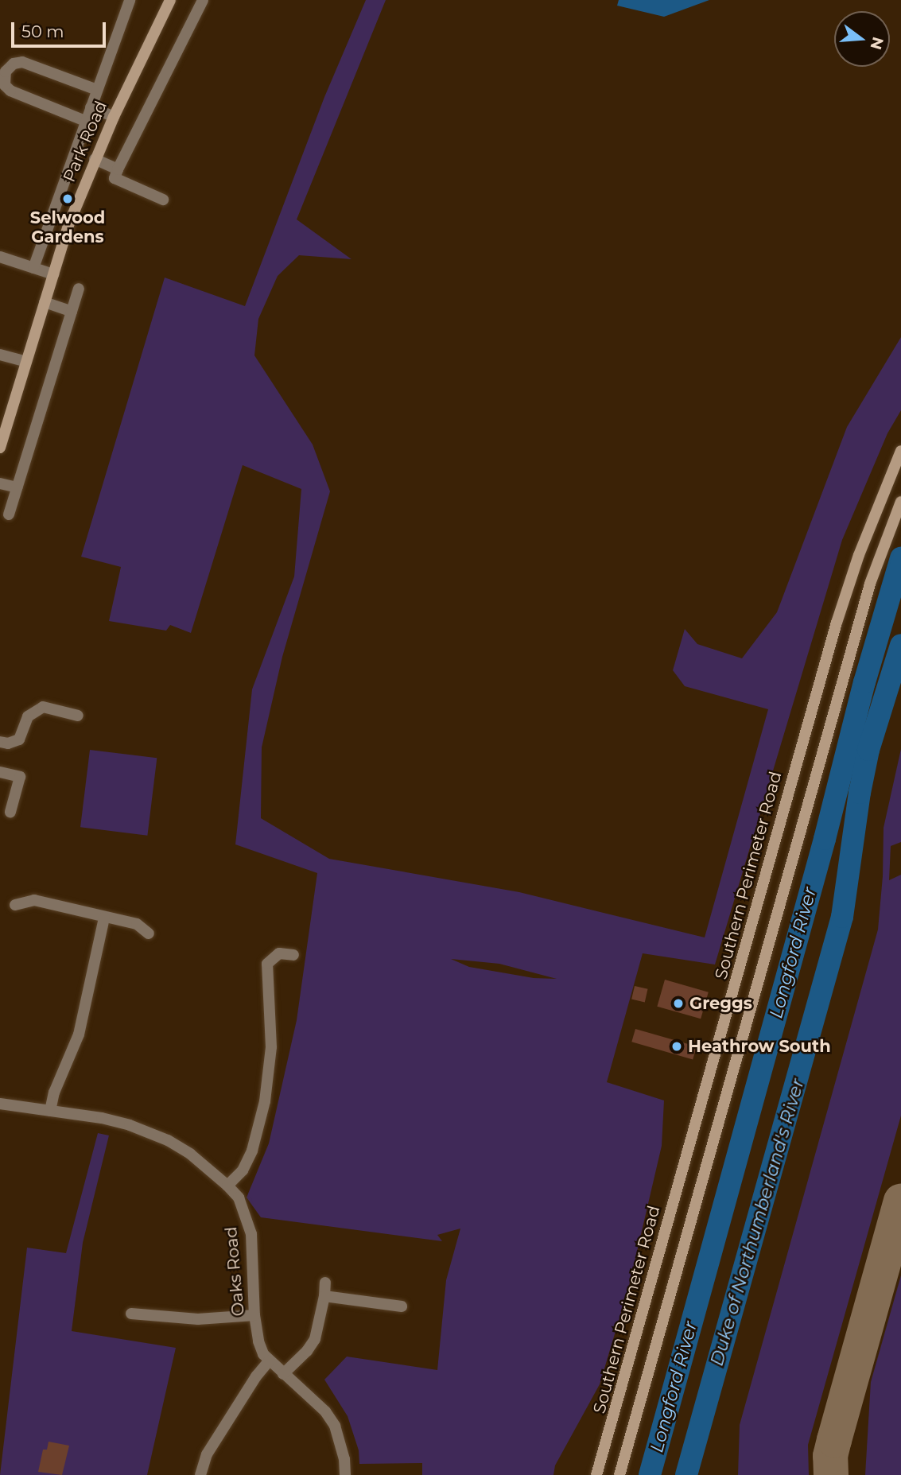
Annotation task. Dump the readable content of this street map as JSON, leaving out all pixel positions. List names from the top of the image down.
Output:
{
  "streets": {
    "street": ["Park Road", "Southern Perimeter Road", "Oaks Road"]
  },
  "water": ["Longford River", "Duke of Northumberland's River"],
  "places": ["Selwood Gardens", "Greggs", "Heathrow South"],
  "scale_bar": "50 m",
  "north": "right"
}
